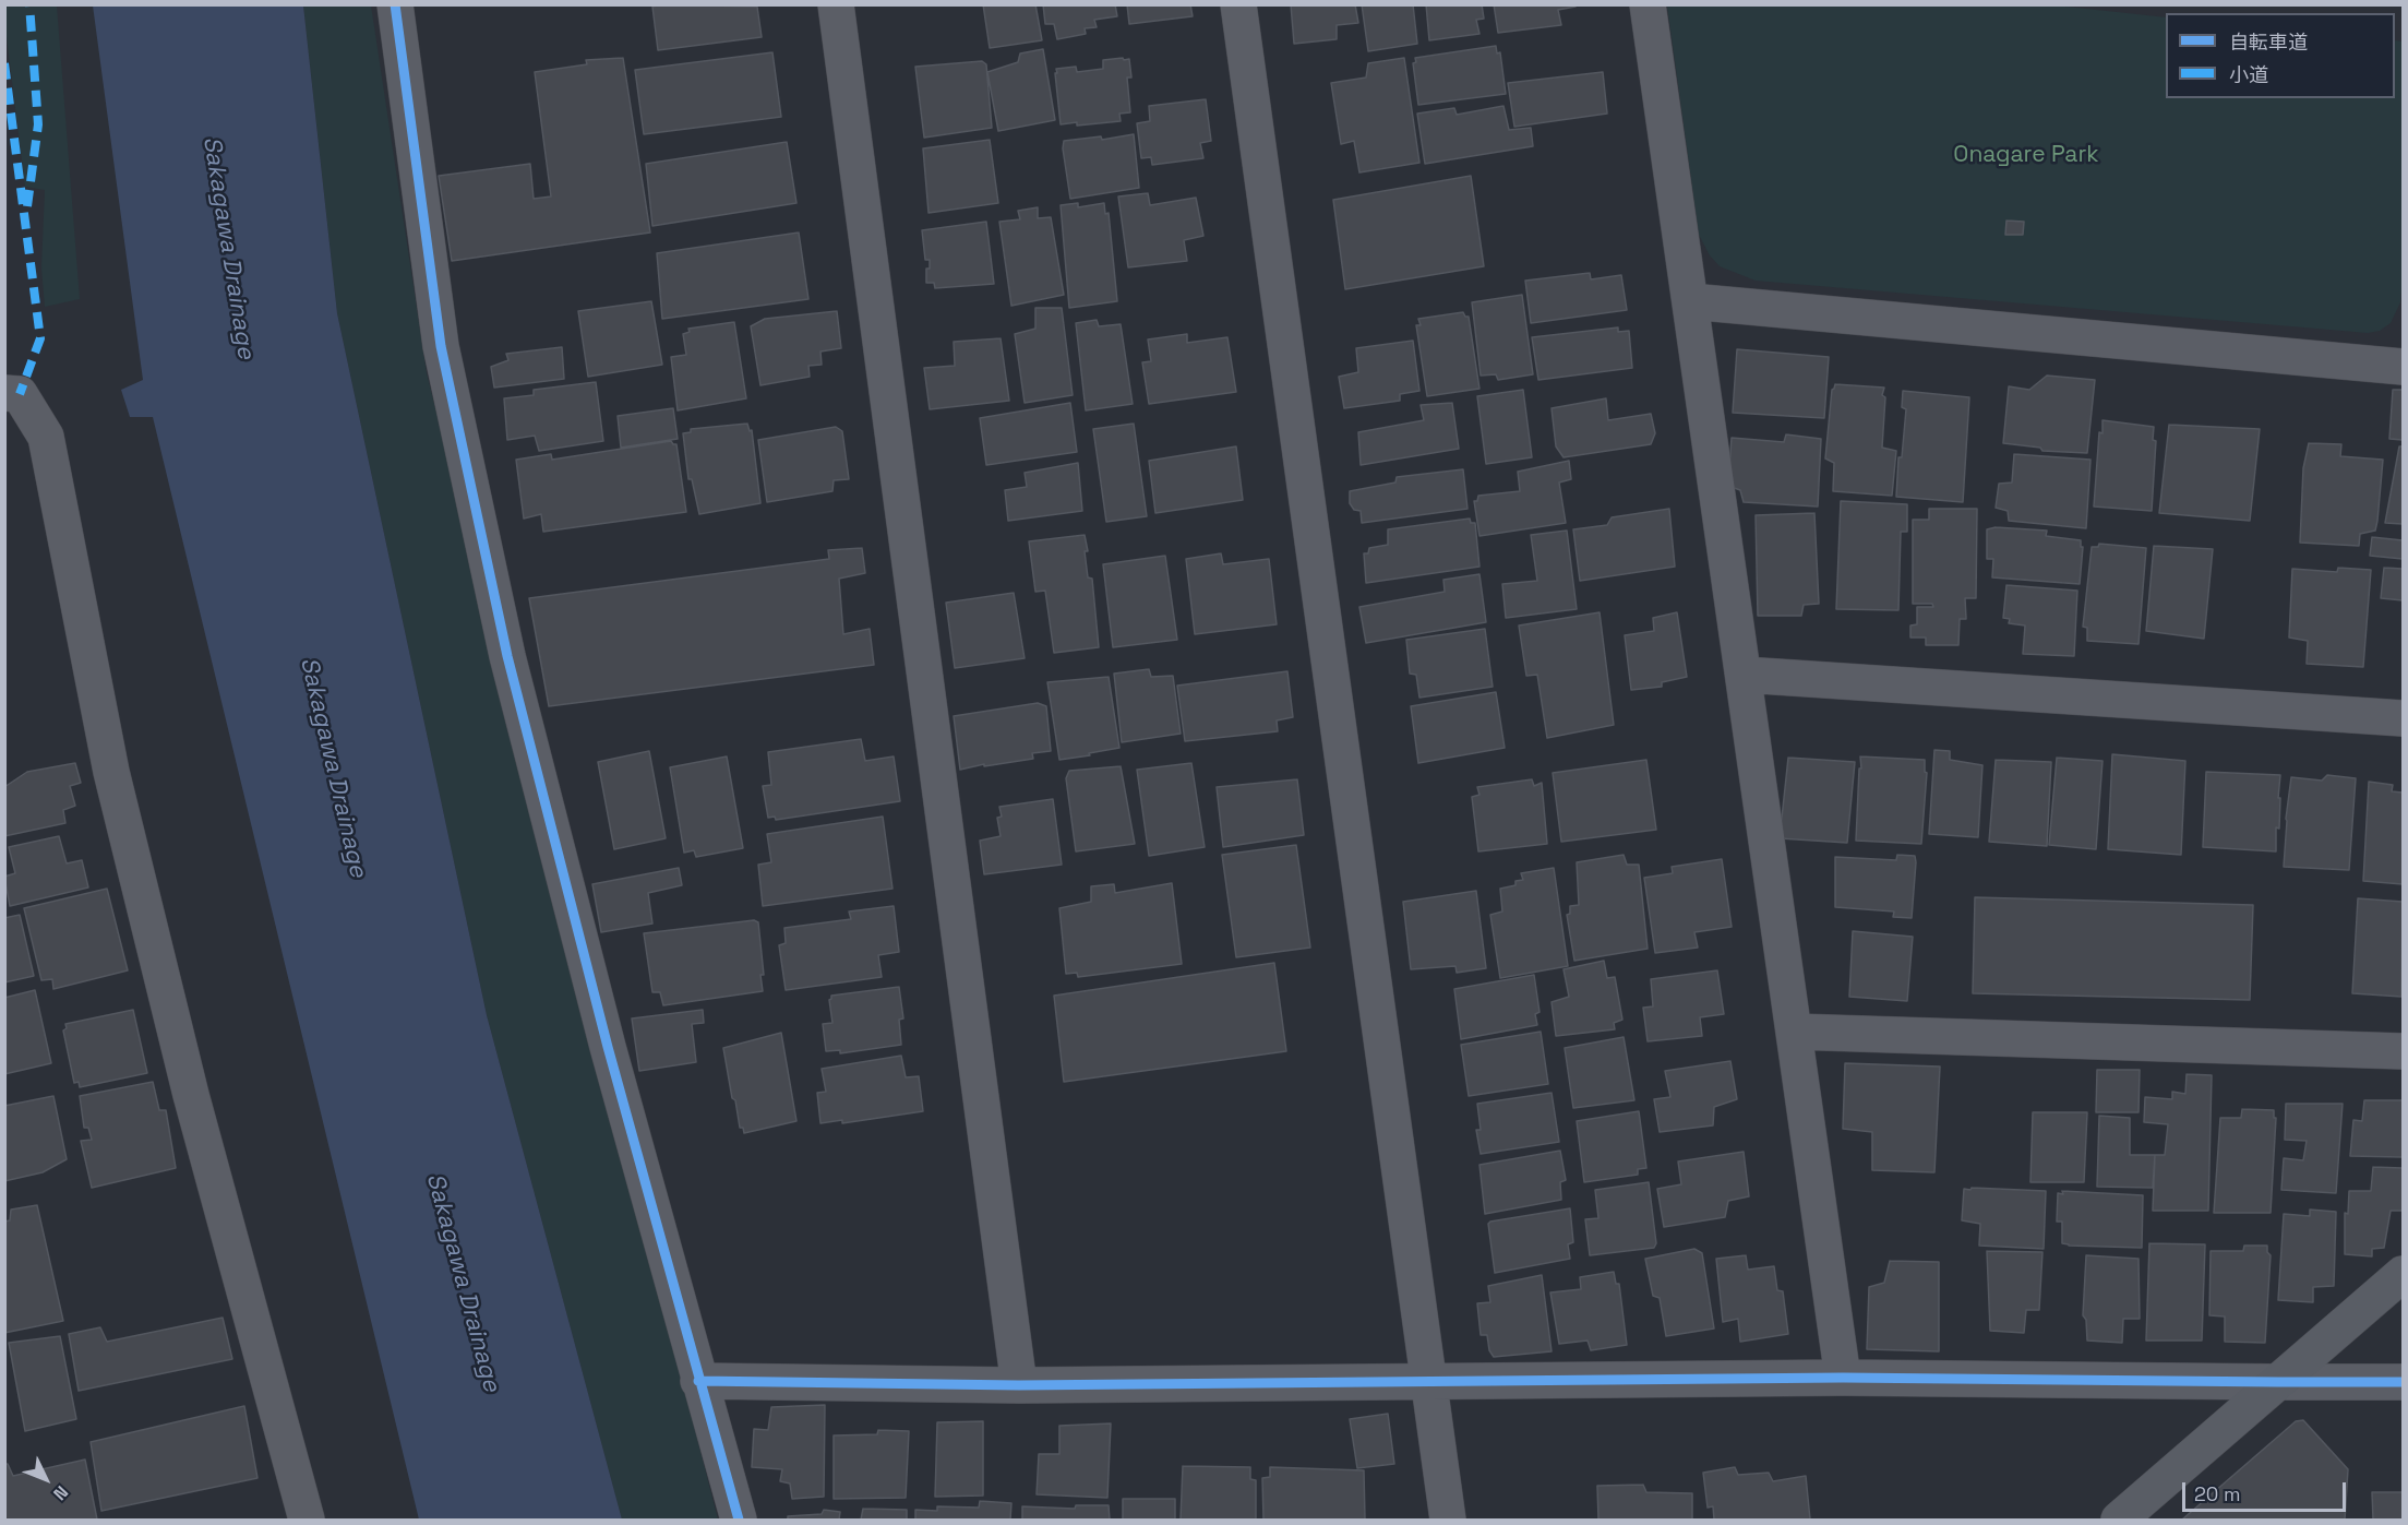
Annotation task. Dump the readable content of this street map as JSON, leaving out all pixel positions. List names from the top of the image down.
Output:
{
  "water": ["Sakagawa Drainage"],
  "parks": ["Onagare Park"],
  "legend": ["自転車道", "小道"],
  "scale_bar": "20 m",
  "north": "bottom right"
}
